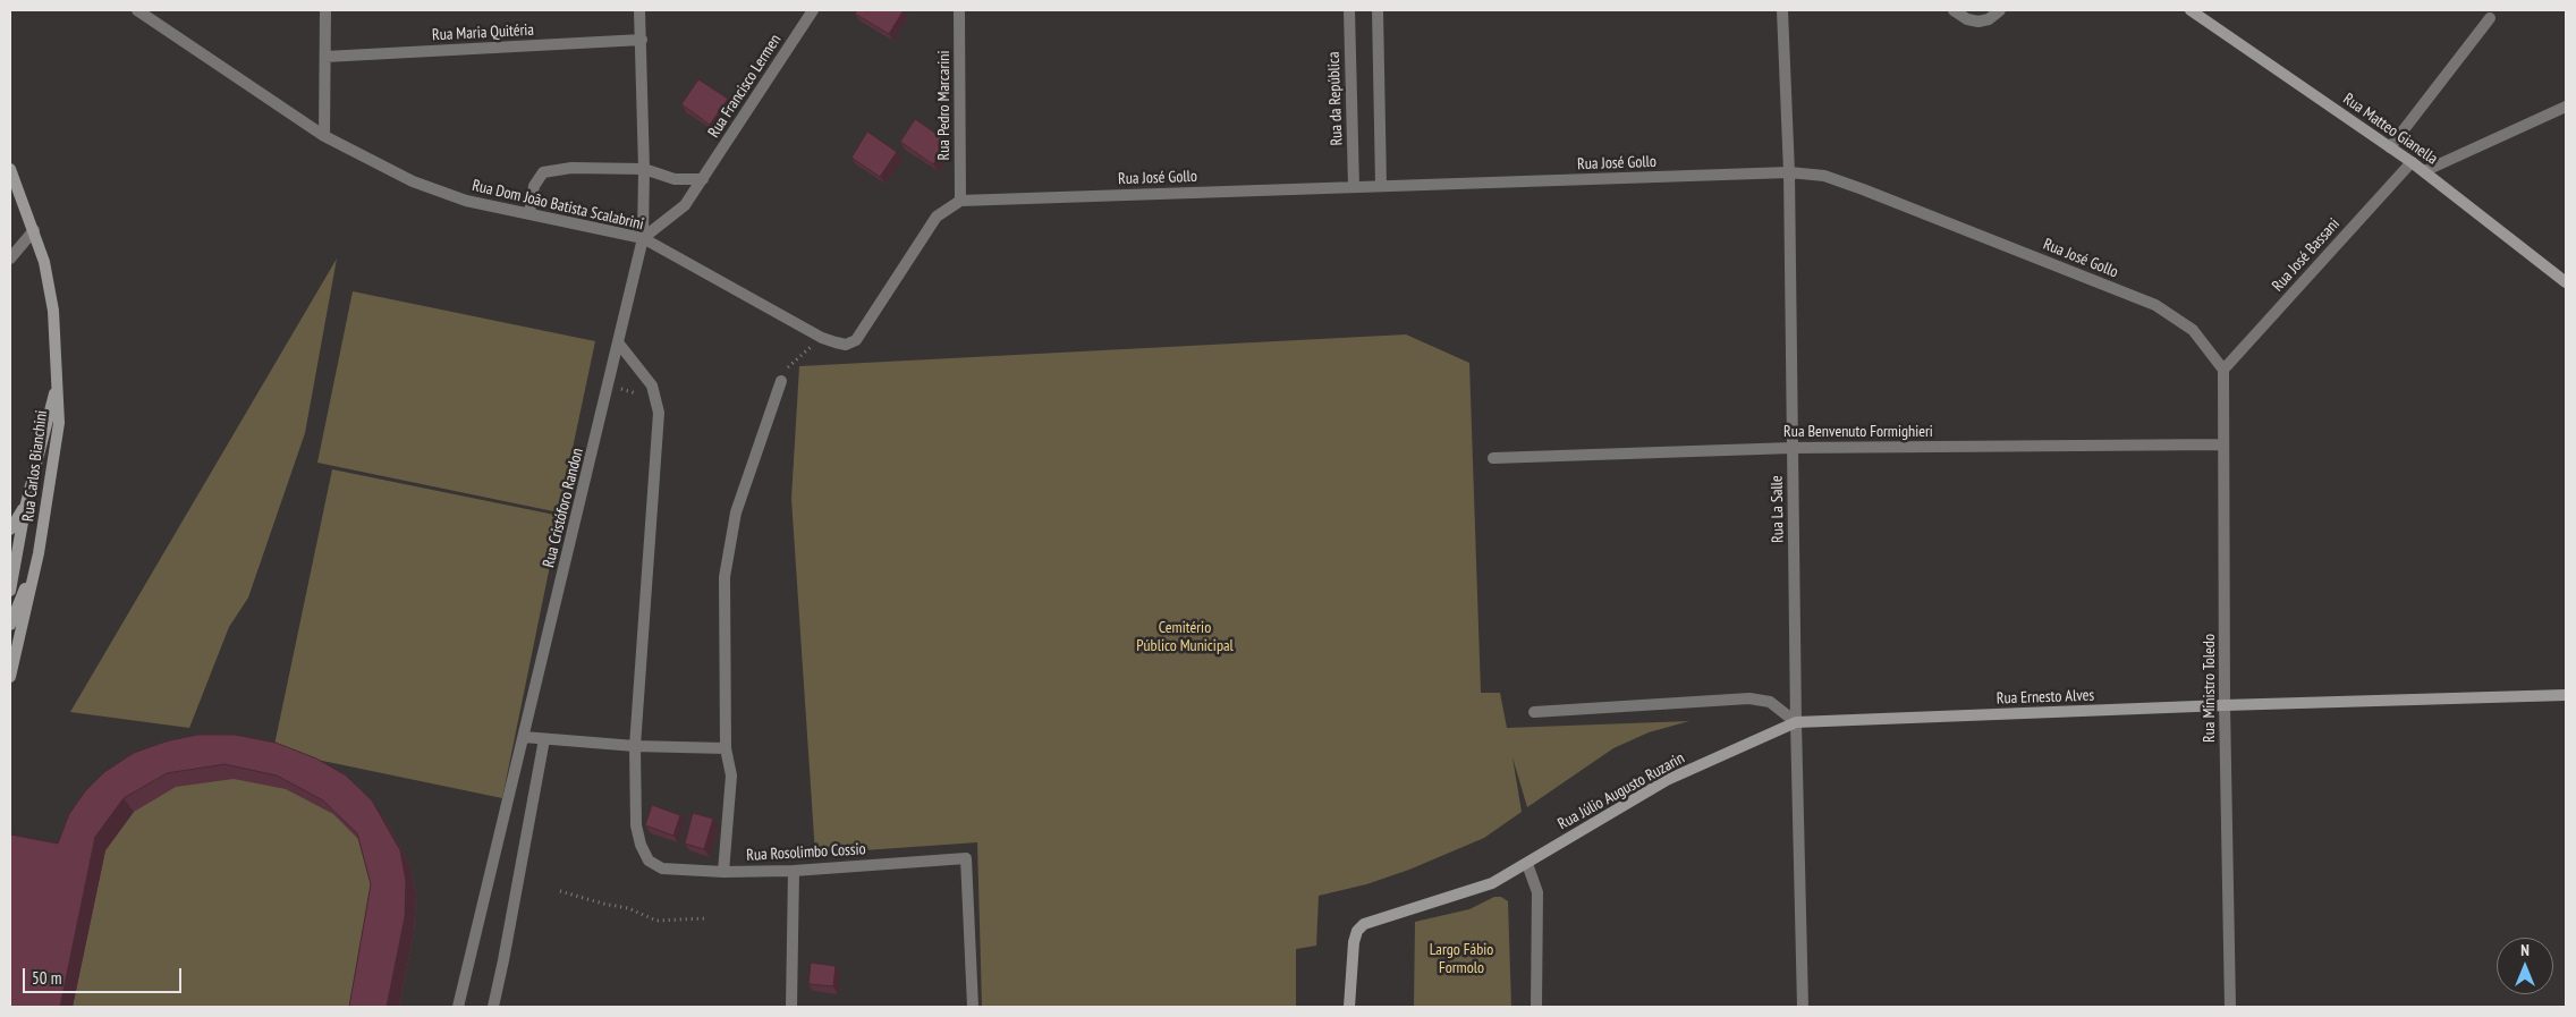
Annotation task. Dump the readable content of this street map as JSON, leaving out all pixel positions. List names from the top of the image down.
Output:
{
  "streets": {
    "main road": [
      "Rua Matteo Gianella",
      "Rua Carlos Bianchini",
      "Rua Ernesto Alves",
      "Rua Júlio Augusto Ruzarin"
    ],
    "street": [
      "Rua Maria Quitéria",
      "Rua Francisco Lermen",
      "Rua da República",
      "Rua Pedro Marcarini",
      "Rua José Gollo",
      "Rua Dom João Batista Scalabrini",
      "Rua José Bassani",
      "Rua Benvenuto Formighieri",
      "Rua Cristóforo Randon",
      "Rua La Salle",
      "Rua Ministro Toledo",
      "Rua Rosolimbo Cossio"
    ]
  },
  "crossings": [
    ["Rua Maria Quitéria", "Rua Cristóforo Randon"],
    ["Rua Francisco Lermen", "Rua Dom João Batista Scalabrini"],
    ["Rua Francisco Lermen", "Rua Cristóforo Randon"],
    ["Rua da República", "Rua José Gollo"],
    ["Rua Pedro Marcarini", "Rua José Gollo"],
    ["Rua Pedro Marcarini", "Rua Dom João Batista Scalabrini"],
    ["Rua Matteo Gianella", "Rua José Bassani"],
    ["Rua José Gollo", "Rua Dom João Batista Scalabrini"],
    ["Rua José Gollo", "Rua José Bassani"],
    ["Rua José Gollo", "Rua La Salle"],
    ["Rua José Gollo", "Rua Ministro Toledo"],
    ["Rua Dom João Batista Scalabrini", "Rua Cristóforo Randon"],
    ["Rua José Bassani", "Rua Ministro Toledo"],
    ["Rua Benvenuto Formighieri", "Rua La Salle"],
    ["Rua Benvenuto Formighieri", "Rua Ministro Toledo"],
    ["Rua La Salle", "Rua Ernesto Alves"],
    ["Rua La Salle", "Rua Júlio Augusto Ruzarin"],
    ["Rua Ministro Toledo", "Rua Ernesto Alves"],
    ["Rua Ernesto Alves", "Rua Júlio Augusto Ruzarin"]
  ],
  "parks": ["Cemitério Público Municipal", "Largo Fábio Formolo"],
  "scale_bar": "50 m",
  "north": "top"
}
